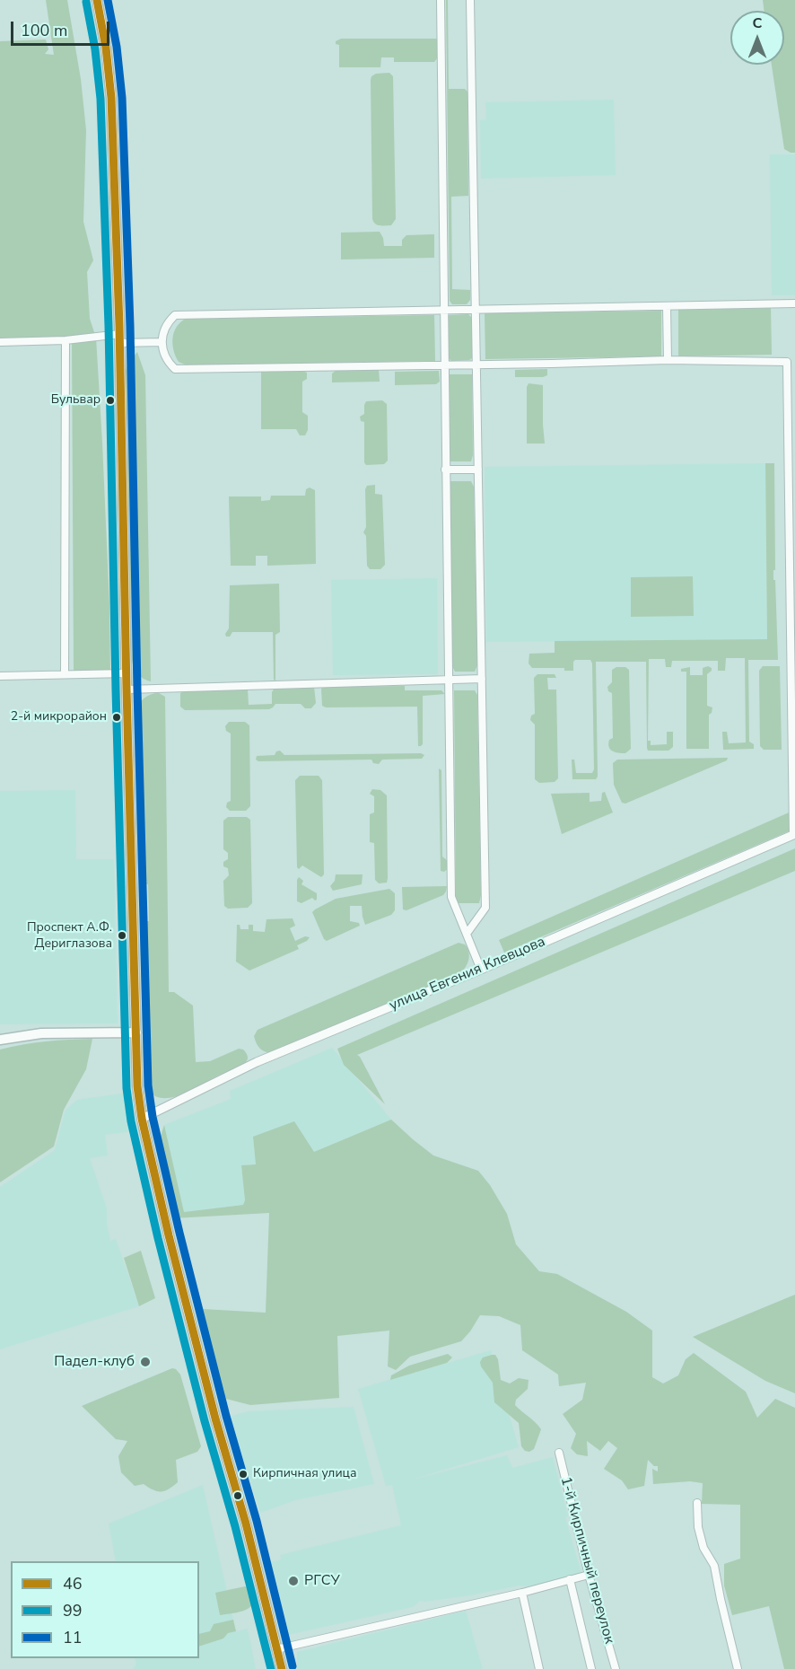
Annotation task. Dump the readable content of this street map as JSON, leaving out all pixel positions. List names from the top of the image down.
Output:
{
  "streets": {
    "street": ["улица Евгения Клевцова", "1-й Кирпичный переулок"]
  },
  "places": [
    "Бульвар",
    "2-й микрорайон",
    "Проспект А.Ф. Дериглазова",
    "Падел-клуб",
    "Кирпичная улица",
    "РГСУ"
  ],
  "lines": ["transit line 46", "transit line 11", "transit line 99"],
  "legend": ["46", "99", "11"],
  "scale_bar": "100 m",
  "north": "top"
}
